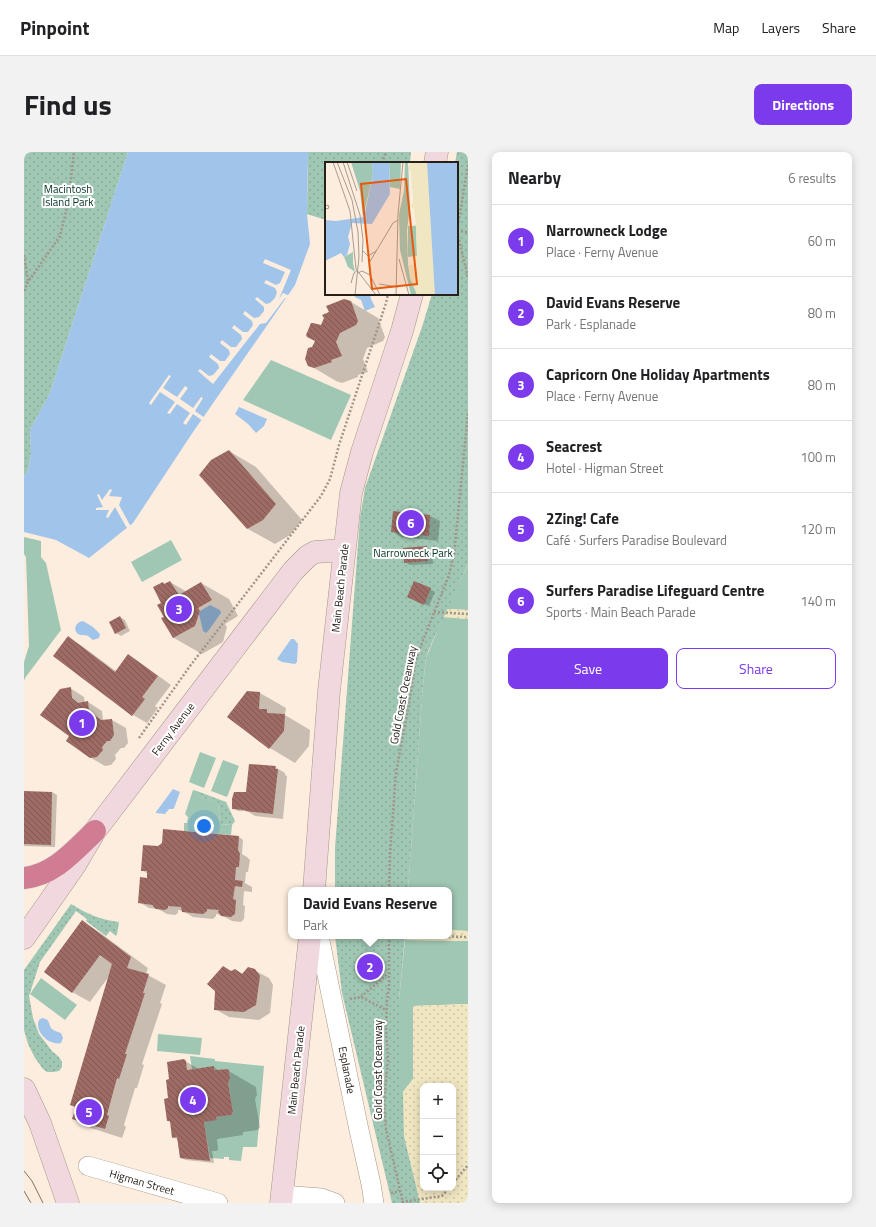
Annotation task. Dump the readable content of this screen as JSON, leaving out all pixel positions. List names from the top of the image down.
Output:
{
  "streets": {
    "street": [
      "Main Beach Parade",
      "Ferny Avenue",
      "Esplanade",
      "Higman Street"
    ],
    "path": ["Gold Coast Oceanway"]
  },
  "crossings": [
    ["Main Beach Parade", "Ferny Avenue"]
  ],
  "parks": ["Macintosh Island Park", "Narrowneck Park"],
  "page": {
    "header": "Pinpoint",
    "nav": ["Map", "Layers", "Share"],
    "title": "Find us",
    "buttons": [
      "Directions",
      ["Save", "Share"]
    ],
    "heading": ["Nearby", "6 results"],
    "list": [
      {
        "mark": "1",
        "name": "Narrowneck Lodge",
        "note": "Place · Ferny Avenue",
        "value": "60 m"
      },
      {
        "mark": "2",
        "name": "David Evans Reserve",
        "note": "Park · Esplanade",
        "value": "80 m"
      },
      {
        "mark": "3",
        "name": "Capricorn One Holiday Apartments",
        "note": "Place · Ferny Avenue",
        "value": "80 m"
      },
      {
        "mark": "4",
        "name": "Seacrest",
        "note": "Hotel · Higman Street",
        "value": "100 m"
      },
      {
        "mark": "5",
        "name": "2Zing! Cafe",
        "note": "Café · Surfers Paradise Boulevard",
        "value": "120 m"
      },
      {
        "mark": "6",
        "name": "Surfers Paradise Lifeguard Centre",
        "note": "Sports · Main Beach Parade",
        "value": "140 m"
      }
    ],
    "pins": [
      "6",
      "3",
      "1",
      "2",
      "4",
      "5"
    ],
    "popup": ["David Evans Reserve", "Park"],
    "map_buttons": ["+", "−"]
  }
}
